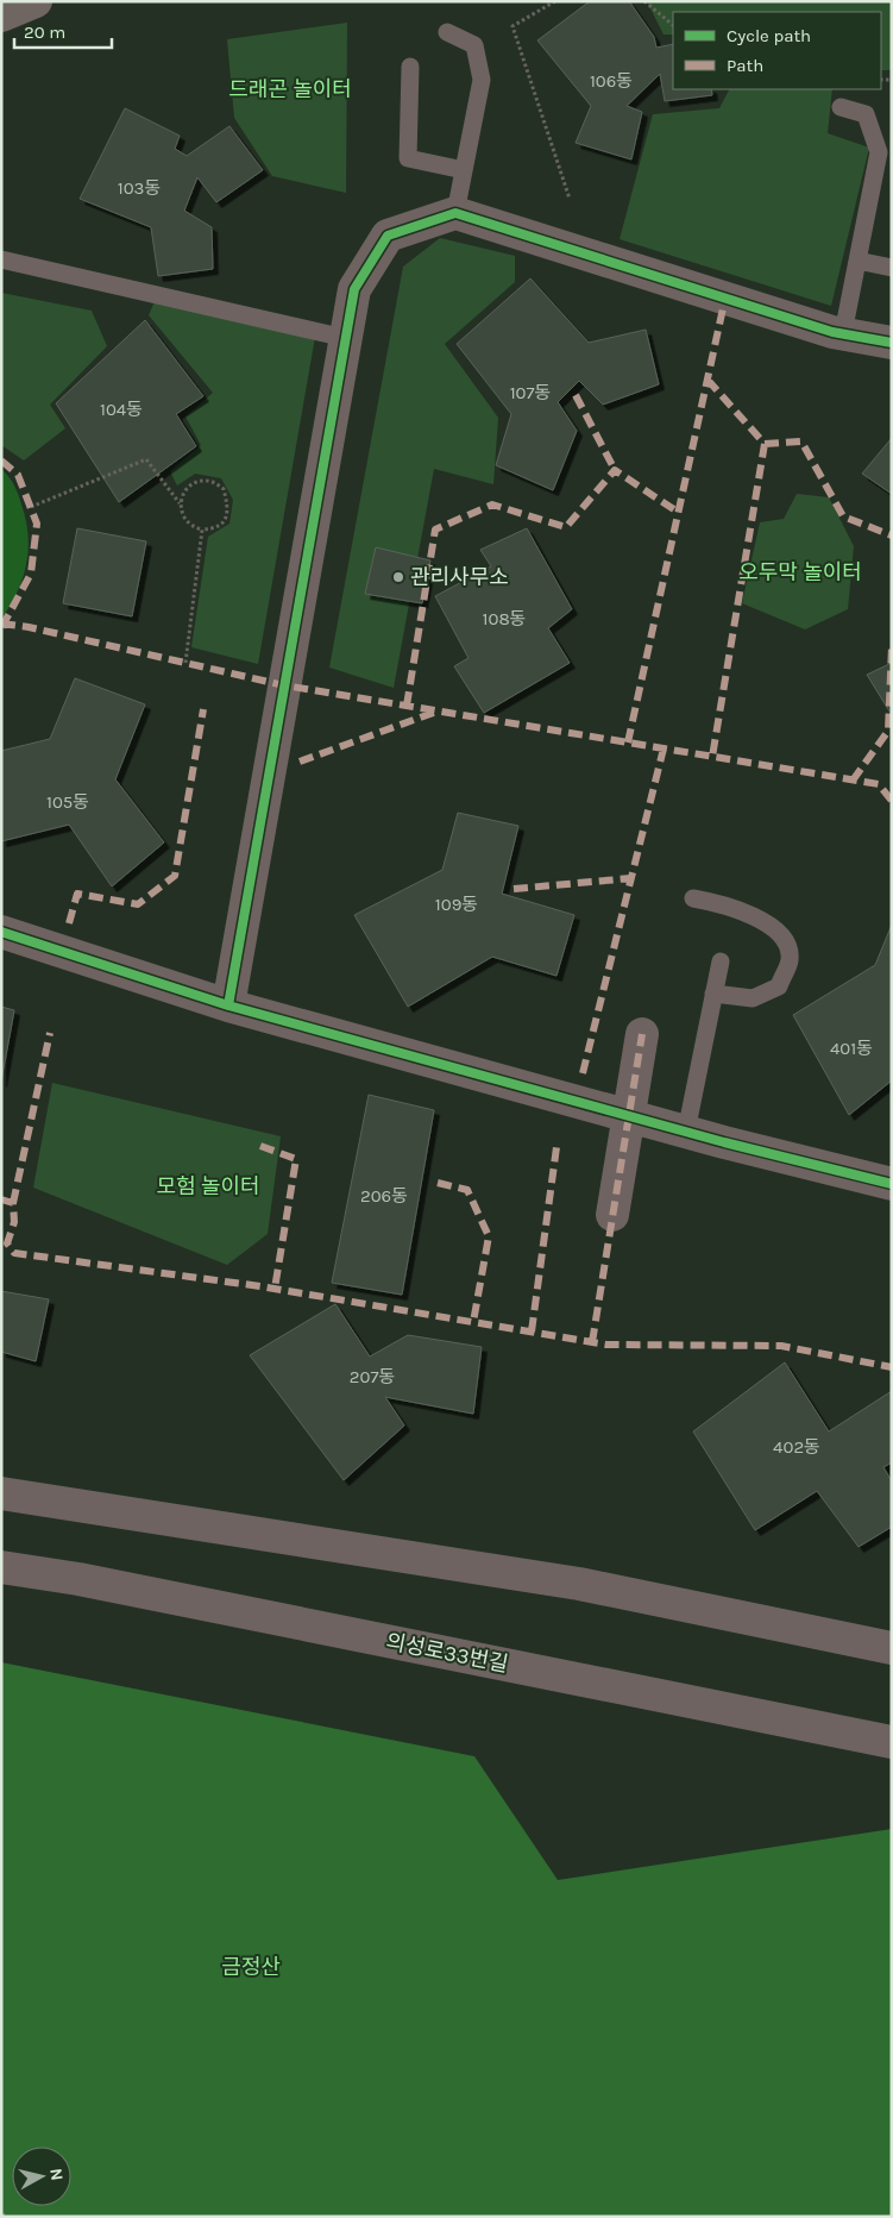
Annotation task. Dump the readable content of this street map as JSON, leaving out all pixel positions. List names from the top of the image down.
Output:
{
  "streets": {
    "street": ["의성로33번길"]
  },
  "parks": [
    "드래곤 놀이터",
    "오두막 놀이터",
    "모험 놀이터",
    "금정산"
  ],
  "places": ["관리사무소"],
  "house_numbers": [
    "106동",
    "103동",
    "107동",
    "104동",
    "108동",
    "105동",
    "109동",
    "401동",
    "206동",
    "207동",
    "402동"
  ],
  "legend": ["Cycle path", "Path"],
  "scale_bar": "20 m",
  "north": "right"
}
